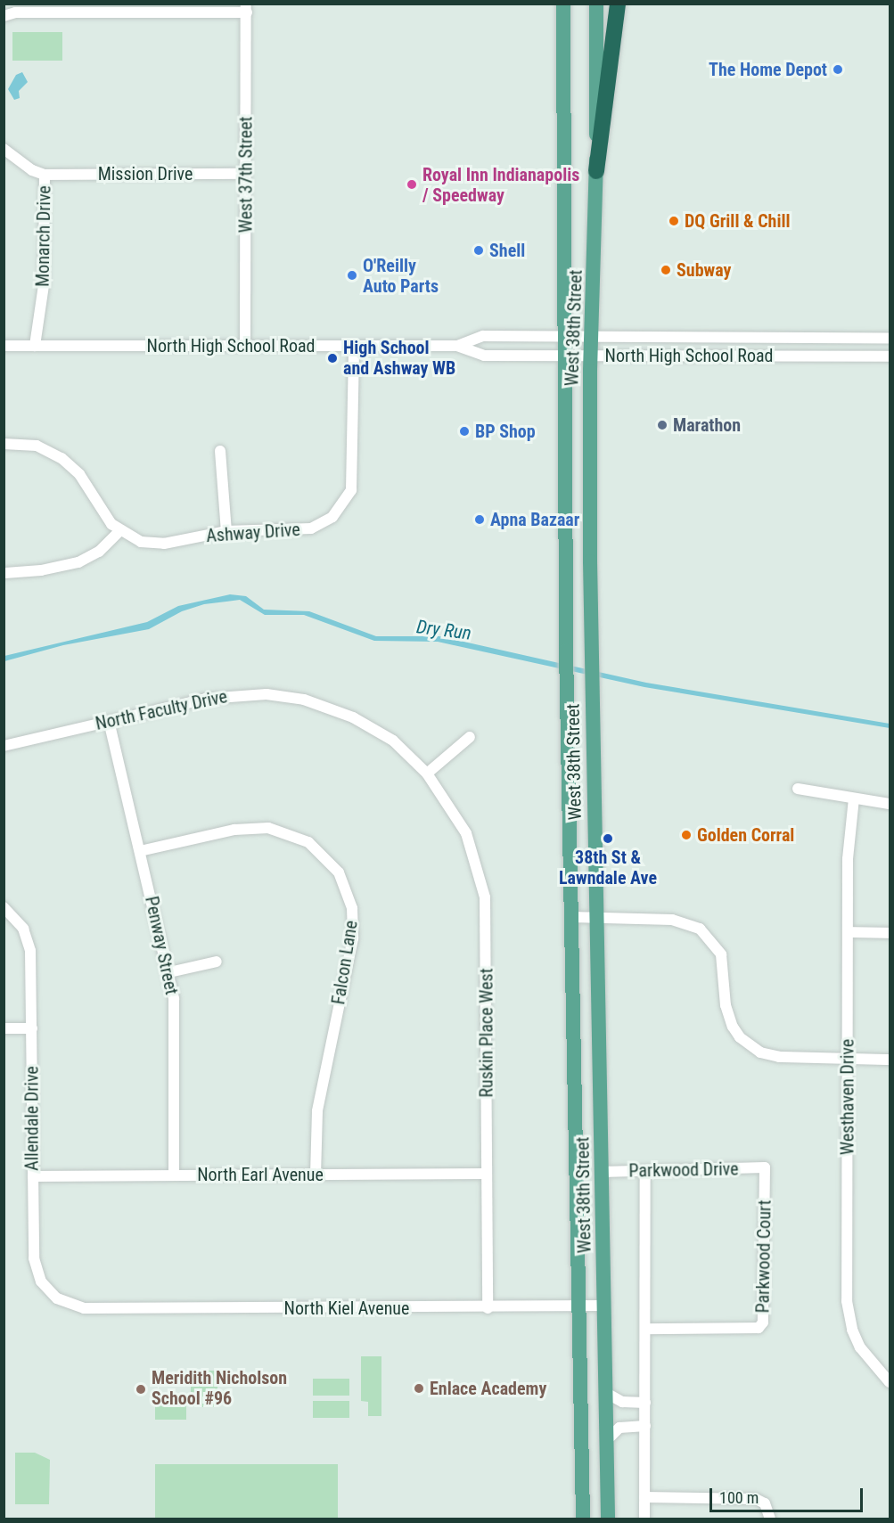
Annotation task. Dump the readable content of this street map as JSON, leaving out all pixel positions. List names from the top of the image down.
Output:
{
  "streets": {
    "main road": ["West 38th Street"],
    "street": [
      "Mission Drive",
      "West 37th Street",
      "Monarch Drive",
      "North High School Road",
      "Ashway Drive",
      "North Faculty Drive",
      "Penway Street",
      "Falcon Lane",
      "Ruskin Place West",
      "Westhaven Drive",
      "Allendale Drive",
      "Parkwood Drive",
      "North Earl Avenue",
      "Parkwood Court",
      "North Kiel Avenue"
    ]
  },
  "crossings": [
    ["Mission Drive", "West 37th Street"],
    ["Mission Drive", "Monarch Drive"],
    ["West 37th Street", "North High School Road"],
    ["Monarch Drive", "North High School Road"],
    ["West 38th Street", "North High School Road"],
    ["West 38th Street", "Parkwood Drive"],
    ["West 38th Street", "North Kiel Avenue"],
    ["North High School Road", "Ashway Drive"],
    ["North Faculty Drive", "Penway Street"],
    ["North Faculty Drive", "Ruskin Place West"],
    ["Penway Street", "Falcon Lane"],
    ["Penway Street", "North Earl Avenue"],
    ["Falcon Lane", "North Earl Avenue"],
    ["Ruskin Place West", "North Earl Avenue"],
    ["Ruskin Place West", "North Kiel Avenue"],
    ["Allendale Drive", "North Earl Avenue"],
    ["Allendale Drive", "North Kiel Avenue"],
    ["Parkwood Drive", "Parkwood Court"]
  ],
  "water": ["Dry Run"],
  "places": [
    "The Home Depot",
    "Royal Inn Indianapolis / Speedway",
    "DQ Grill & Chill",
    "Shell",
    "Subway",
    "O'Reilly Auto Parts",
    "High School and Ashway WB",
    "Marathon",
    "BP Shop",
    "Apna Bazaar",
    "Golden Corral",
    "38th St & Lawndale Ave",
    "Enlace Academy",
    "Meridith Nicholson School #96"
  ],
  "scale_bar": "100 m"
}
